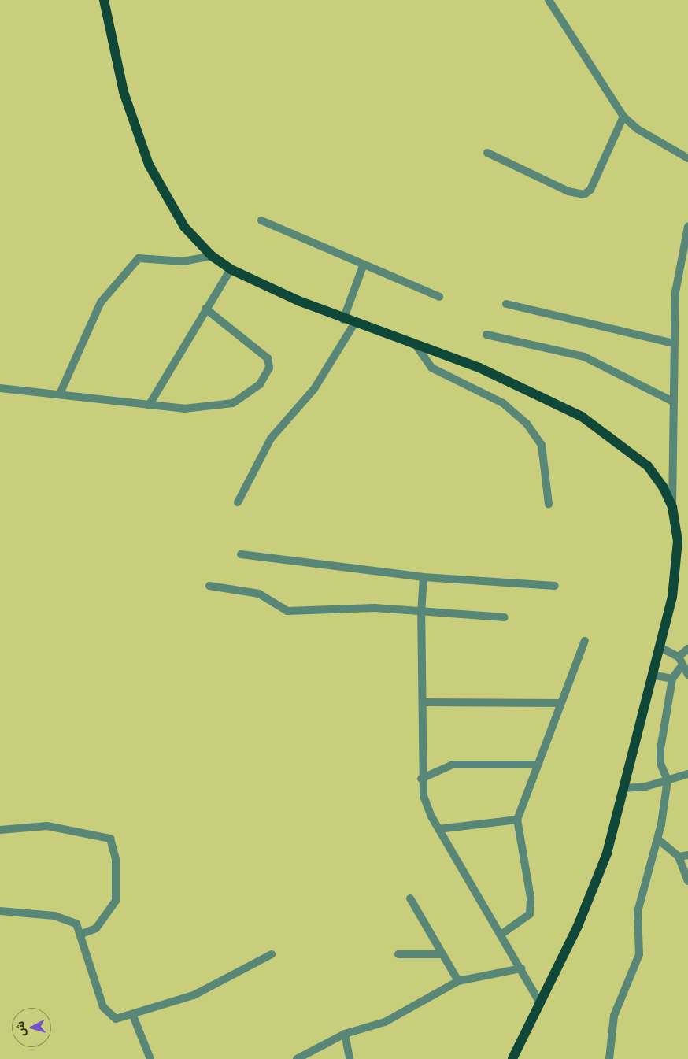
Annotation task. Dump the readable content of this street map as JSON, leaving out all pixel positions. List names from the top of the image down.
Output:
{
  "north": "left"
}
